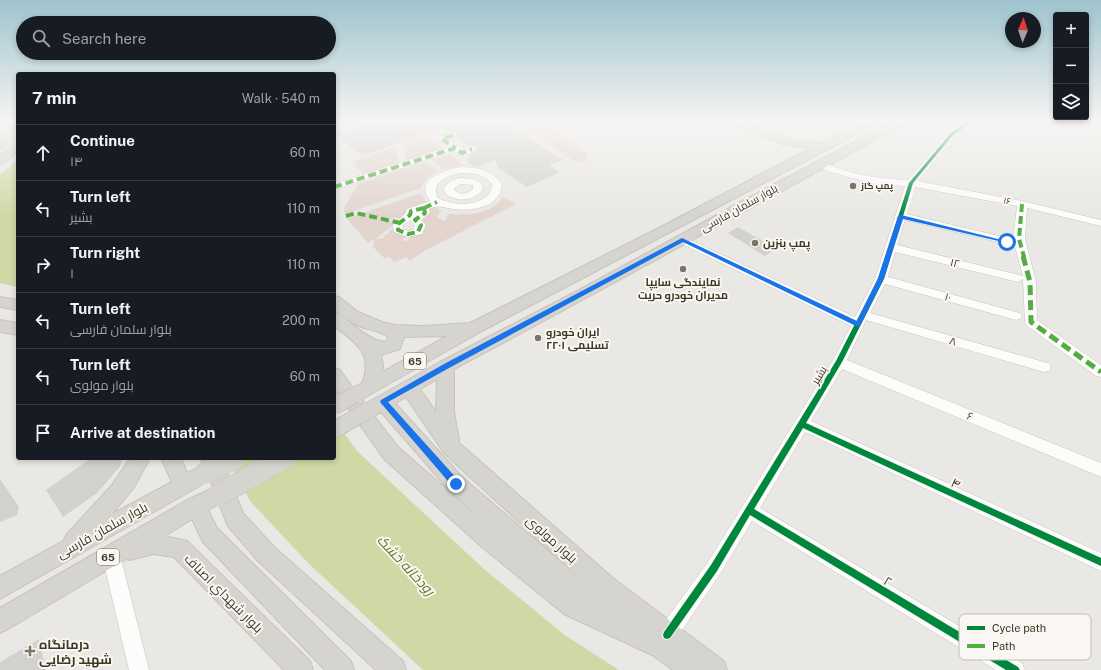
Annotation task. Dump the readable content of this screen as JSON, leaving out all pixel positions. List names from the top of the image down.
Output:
{
  "streets": {
    "main road": [
      "بلوار سلمان فارسی",
      "65",
      "بلوار مولوی",
      "بلوار شهداي اصناف"
    ],
    "street": [
      "۱۶",
      "۱۲",
      "۱۰",
      "۸",
      "بشیر",
      "۶",
      "۴",
      "۲"
    ]
  },
  "crossings": [
    ["۱۶", "بلوار سلمان فارسی"],
    ["۱۶", "بشیر"],
    ["بلوار سلمان فارسی", "۸"],
    ["بلوار سلمان فارسی", "65"],
    ["بلوار سلمان فارسی", "بلوار مولوی"],
    ["۱۲", "بشیر"],
    ["۱۰", "بشیر"],
    ["۸", "بشیر"],
    ["65", "بلوار شهداي اصناف"],
    ["بشیر", "۶"],
    ["بشیر", "۴"],
    ["بشیر", "بلوار مولوی"],
    ["بشیر", "۲"]
  ],
  "water": ["رودخانه خشک"],
  "places": {
    "other": [
      "پمپ گاز",
      "پمپ بنزین",
      "نمایندگی سایپا مدیران خودرو حریت",
      "ایران خودرو تسلیمی ۲۲۰۱"
    ],
    "health": ["درمانگاه شهید رضایی"]
  },
  "legend": ["Cycle path", "Path"],
  "north": "top",
  "page": {
    "map_buttons": ["+", "−"],
    "search": "Search here",
    "heading": ["7 min", "Walk · 540 m"],
    "list": [
      ["Continue", "۱۴", "60 m"],
      ["Turn left", "بشیر", "110 m"],
      ["Turn right", "۱", "110 m"],
      ["Turn left", "بلوار سلمان فارسی", "200 m"],
      ["Turn left", "بلوار مولوی", "60 m"],
      "Arrive at destination"
    ]
  }
}
